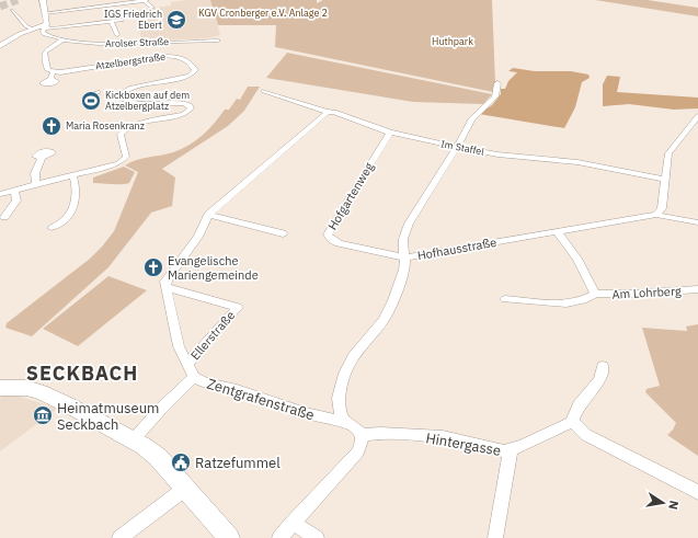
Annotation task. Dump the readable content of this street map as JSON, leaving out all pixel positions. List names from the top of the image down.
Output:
{
  "streets": {
    "street": [
      "Arolser Straße",
      "Atzelbergstraße",
      "Im Staffel",
      "Hofgartenweg",
      "Hofhausstraße",
      "Am Lohrberg",
      "Ellerstraße",
      "Zentgrafenstraße",
      "Hintergasse"
    ]
  },
  "crossings": [
    ["Arolser Straße", "Atzelbergstraße"],
    ["Im Staffel", "Hofgartenweg"],
    ["Hofgartenweg", "Hofhausstraße"],
    ["Hofhausstraße", "Am Lohrberg"],
    ["Hofhausstraße", "Zentgrafenstraße"],
    ["Ellerstraße", "Zentgrafenstraße"]
  ],
  "districts": ["SECKBACH"],
  "parks": ["KGV Cronberger e.V. Anlage 2", "Huthpark"],
  "places": {
    "school or university": ["IGS Friedrich Ebert"],
    "sports": ["Kickboxen auf dem Atzelbergplatz"],
    "church": ["Maria Rosenkranz", "Evangelische Mariengemeinde"],
    "museum": ["Heimatmuseum Seckbach"],
    "public building": ["Ratzefummel"]
  },
  "north": "right"
}
